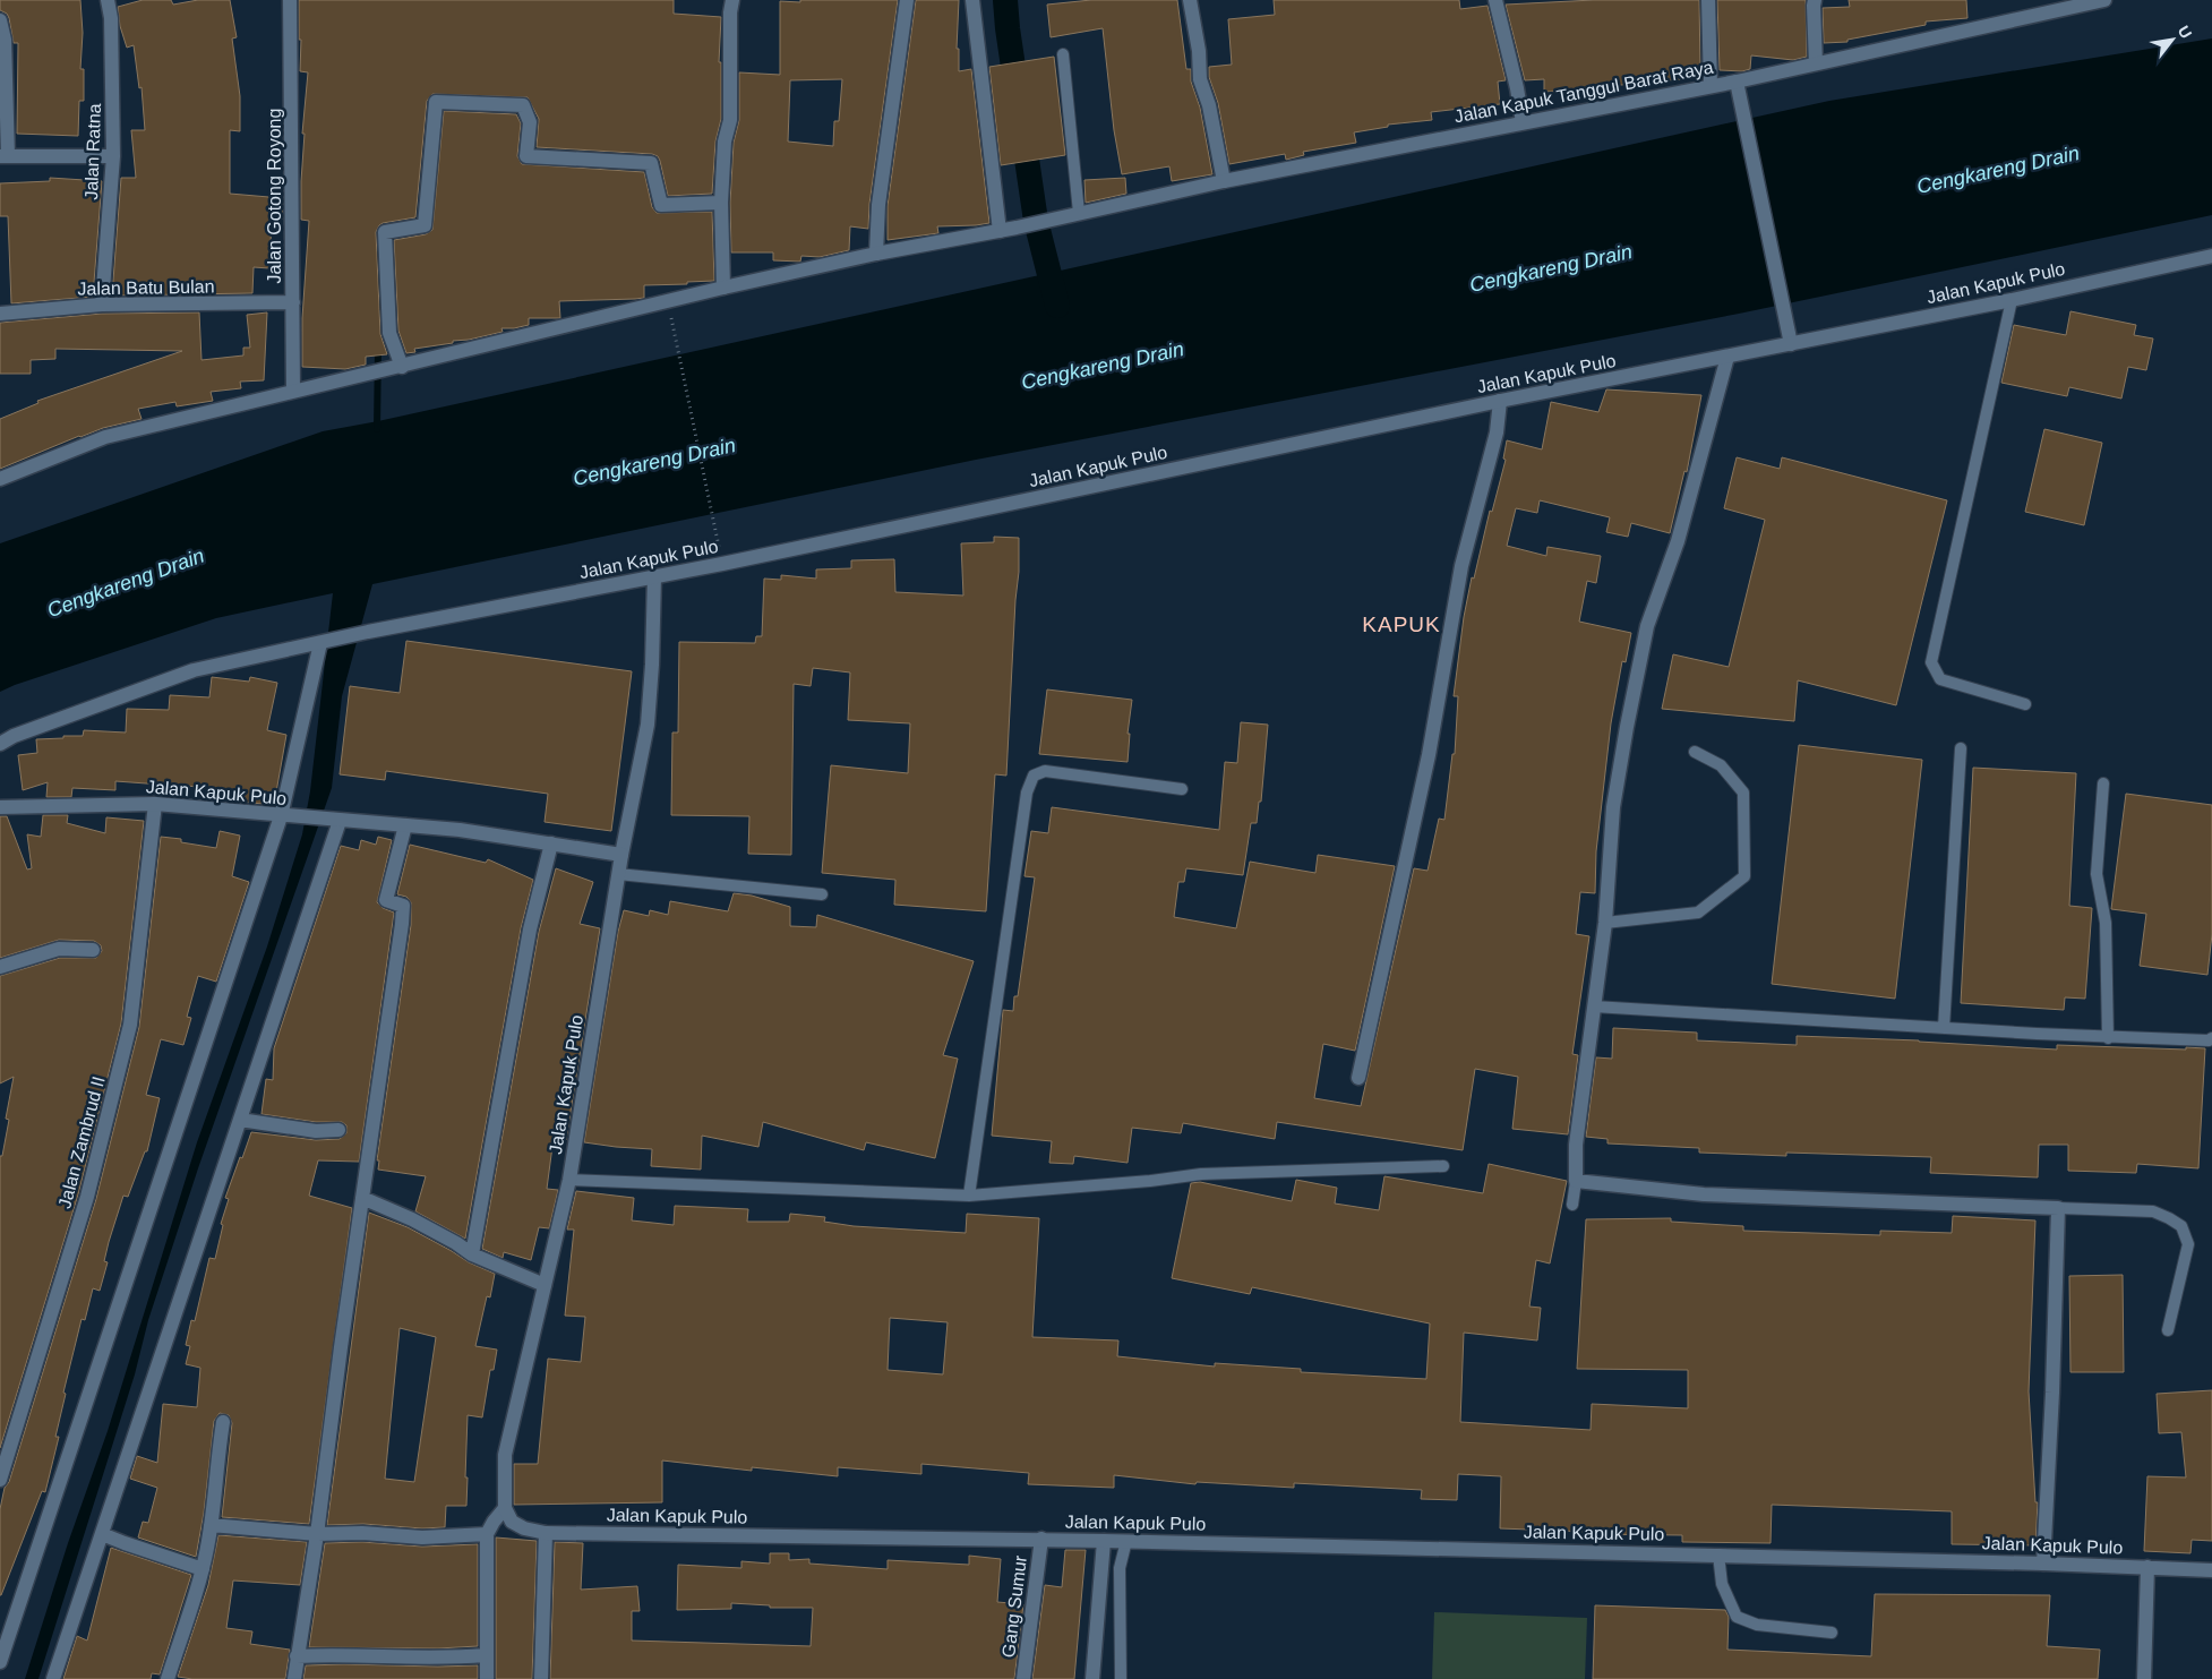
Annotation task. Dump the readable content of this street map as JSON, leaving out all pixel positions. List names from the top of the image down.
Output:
{
  "streets": {
    "street": [
      "Jalan Kapuk Tanggul Barat Raya",
      "Jalan Ratna",
      "Jalan Gotong Royong",
      "Jalan Kapuk Pulo",
      "Jalan Batu Bulan",
      "Jalan Zambrud II",
      "Gang Sumur"
    ]
  },
  "crossings": [
    ["Jalan Ratna", "Jalan Batu Bulan"],
    ["Jalan Gotong Royong", "Jalan Batu Bulan"],
    ["Jalan Kapuk Pulo", "Jalan Zambrud II"],
    ["Jalan Kapuk Pulo", "Gang Sumur"]
  ],
  "districts": ["KAPUK"],
  "water": ["Cengkareng Drain"],
  "north": "top right"
}
